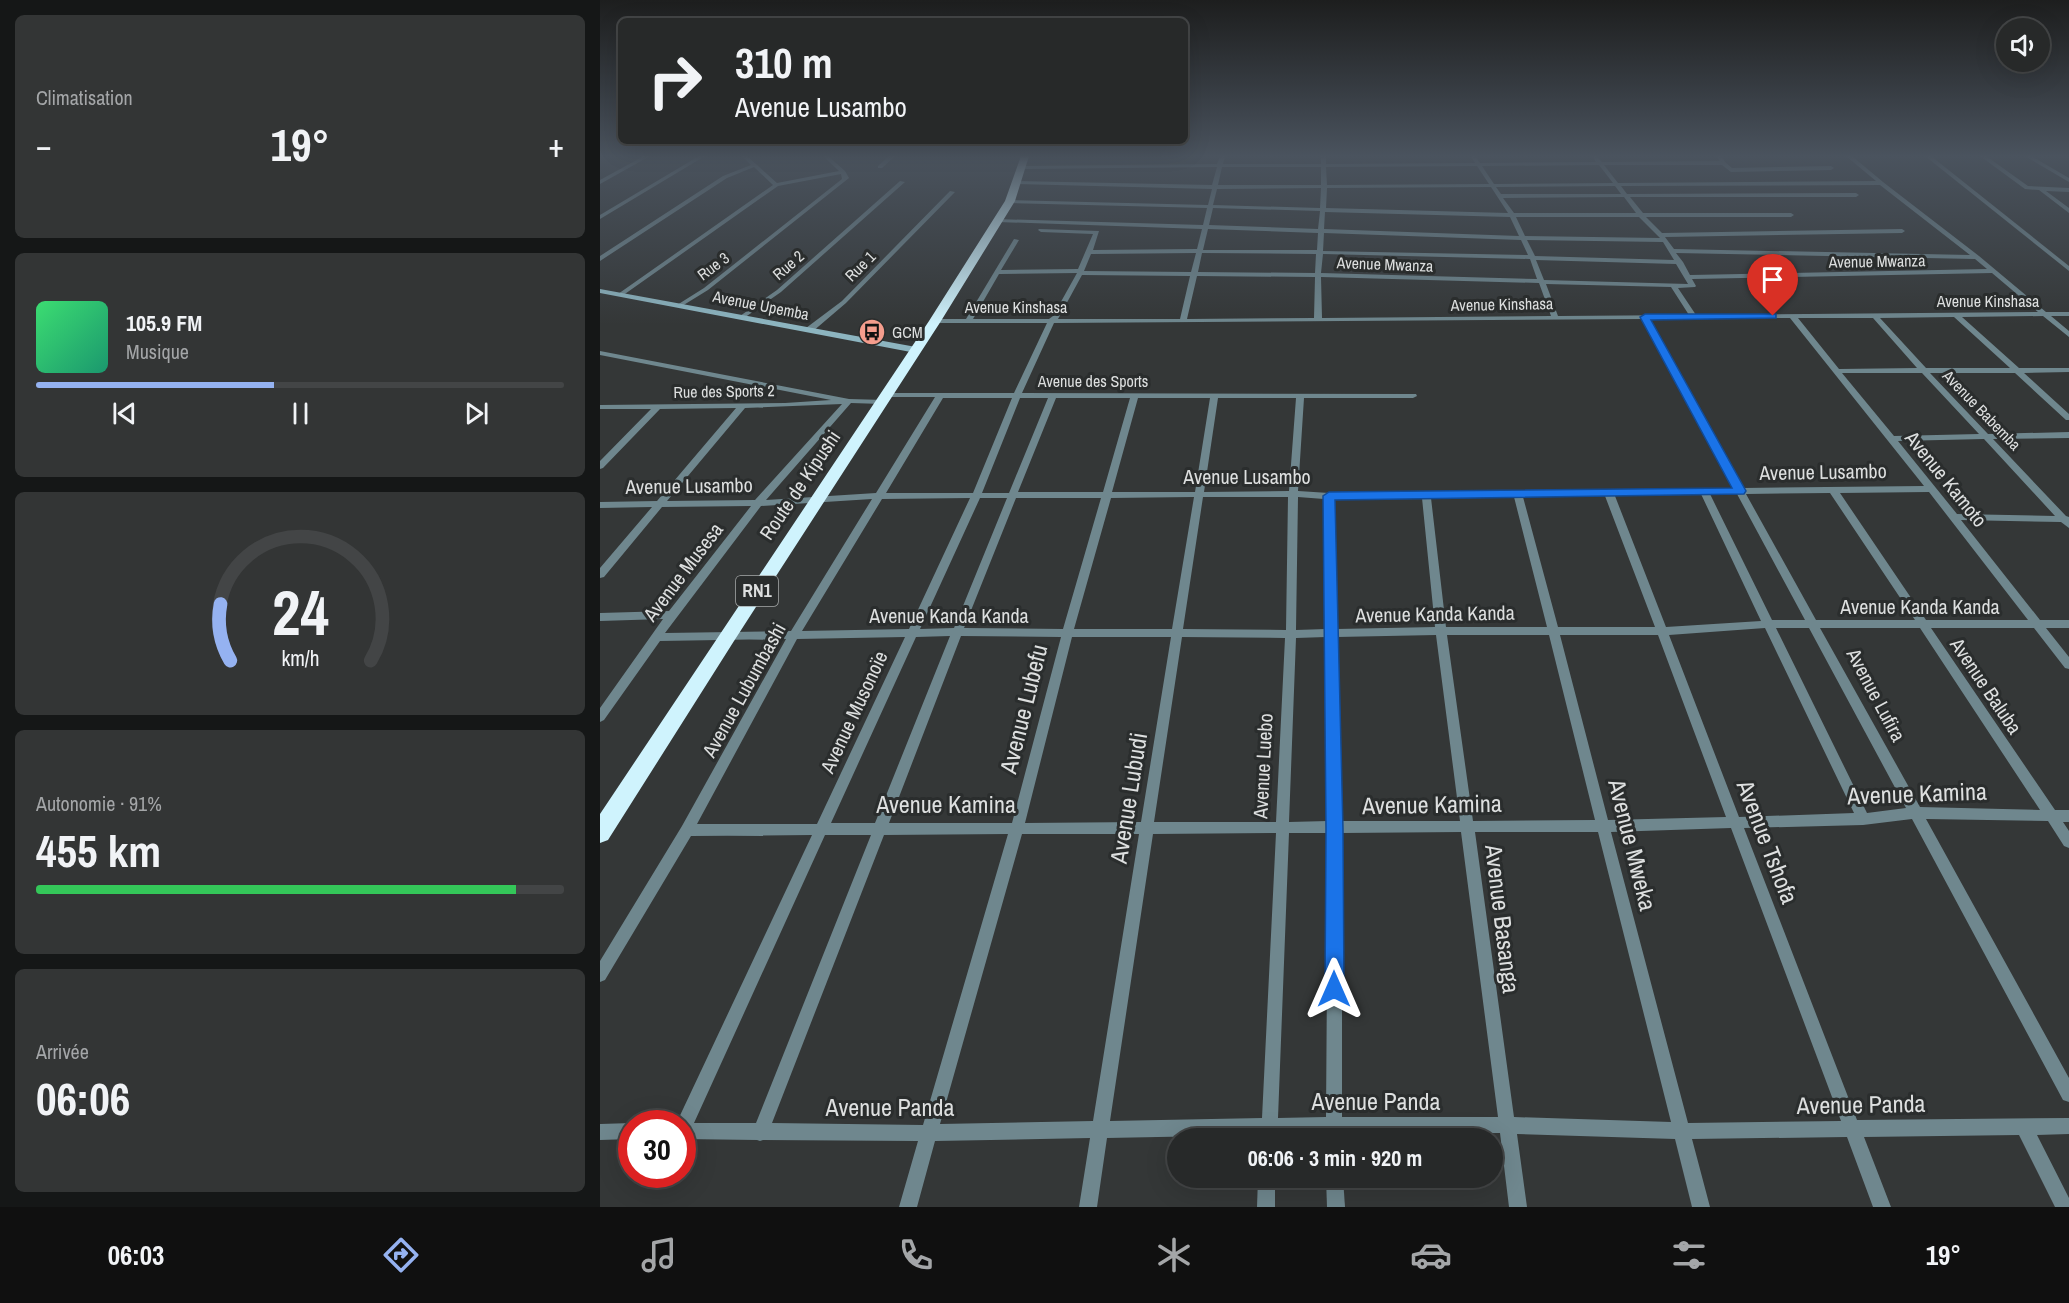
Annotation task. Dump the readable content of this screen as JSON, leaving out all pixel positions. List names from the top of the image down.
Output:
{
  "streets": {
    "highway": ["Route de Kipushi", "RN1"],
    "street": [
      "Avenue Mwanza",
      "Rue 2",
      "Rue 3",
      "Rue 1",
      "Avenue Kinshasa",
      "Avenue Upemba",
      "Avenue des Sports",
      "Rue des Sports 2",
      "Avenue Babemba",
      "Avenue Lusambo",
      "Avenue Kamoto",
      "Avenue Musesa",
      "Avenue Kanda Kanda",
      "Avenue Baluba",
      "Avenue Lubumbashi",
      "Avenue Lufira",
      "Avenue Lubefu",
      "Avenue Musonoïe",
      "Avenue Luebo",
      "Avenue Kamina",
      "Avenue Lubudi",
      "Avenue Tshofa",
      "Avenue Mweka",
      "Avenue Basanga",
      "Avenue Panda"
    ]
  },
  "crossings": [
    ["Avenue Mwanza", "Avenue Musonoïe"],
    ["Rue 2", "Avenue Upemba"],
    ["Rue 3", "Avenue Upemba"],
    ["Rue 1", "Avenue Upemba"],
    ["Avenue Kinshasa", "Avenue Babemba"],
    ["Avenue Kinshasa", "Avenue Kamoto"],
    ["Avenue Kinshasa", "Route de Kipushi"],
    ["Avenue Kinshasa", "Avenue Lufira"],
    ["Avenue Kinshasa", "Avenue Musonoïe"],
    ["Avenue Upemba", "Route de Kipushi"],
    ["Avenue des Sports", "Rue des Sports 2"],
    ["Avenue des Sports", "Route de Kipushi"],
    ["Avenue des Sports", "Avenue Musesa"],
    ["Avenue des Sports", "Avenue Lubumbashi"],
    ["Avenue des Sports", "Avenue Lubefu"],
    ["Avenue des Sports", "Avenue Musonoïe"],
    ["Avenue des Sports", "Avenue Luebo"],
    ["Avenue des Sports", "Avenue Lubudi"],
    ["Rue des Sports 2", "Avenue Musesa"],
    ["Avenue Lusambo", "Avenue Kamoto"],
    ["Avenue Lusambo", "Route de Kipushi"],
    ["Avenue Lusambo", "Avenue Musesa"],
    ["Avenue Lusambo", "Avenue Baluba"],
    ["Avenue Lusambo", "Avenue Lubumbashi"],
    ["Avenue Lusambo", "Avenue Lufira"],
    ["Avenue Lusambo", "Avenue Lubefu"],
    ["Avenue Lusambo", "Avenue Musonoïe"],
    ["Avenue Lusambo", "Avenue Luebo"],
    ["Avenue Lusambo", "Avenue Lubudi"],
    ["Avenue Lusambo", "Avenue Tshofa"],
    ["Avenue Lusambo", "Avenue Mweka"],
    ["Avenue Lusambo", "Avenue Basanga"],
    ["Avenue Kamoto", "Avenue Kanda Kanda"],
    ["Route de Kipushi", "Avenue Kanda Kanda"],
    ["Avenue Musesa", "Avenue Kanda Kanda"],
    ["Avenue Kanda Kanda", "Avenue Baluba"],
    ["Avenue Kanda Kanda", "Avenue Lubumbashi"],
    ["Avenue Kanda Kanda", "Avenue Lufira"],
    ["Avenue Kanda Kanda", "Avenue Lubefu"],
    ["Avenue Kanda Kanda", "Avenue Musonoïe"],
    ["Avenue Kanda Kanda", "Avenue Luebo"],
    ["Avenue Kanda Kanda", "Avenue Lubudi"],
    ["Avenue Kanda Kanda", "Avenue Tshofa"],
    ["Avenue Kanda Kanda", "Avenue Mweka"],
    ["Avenue Kanda Kanda", "Avenue Basanga"],
    ["Avenue Baluba", "Avenue Kamina"],
    ["Avenue Lubumbashi", "Avenue Kamina"],
    ["Avenue Lufira", "Avenue Kamina"],
    ["Avenue Lubefu", "Avenue Kamina"],
    ["Avenue Lubefu", "Avenue Panda"],
    ["Avenue Musonoïe", "Avenue Kamina"],
    ["Avenue Luebo", "Avenue Kamina"],
    ["Avenue Kamina", "Avenue Lubudi"],
    ["Avenue Kamina", "Avenue Tshofa"],
    ["Avenue Kamina", "Avenue Mweka"],
    ["Avenue Kamina", "Avenue Basanga"],
    ["Avenue Lubudi", "Avenue Panda"],
    ["Avenue Tshofa", "Avenue Panda"],
    ["Avenue Mweka", "Avenue Panda"],
    ["Avenue Basanga", "Avenue Panda"]
  ],
  "places": {
    "bus stop": ["GCM"]
  },
  "page": {
    "tile": [
      "Climatisation",
      ["Autonomie · 91%", "455 km"],
      ["Arrivée", "06:06"]
    ],
    "turn": ["310 m", "Avenue Lusambo"],
    "heat": ["−", "19°", "+"],
    "song": ["105.9 FM", "Musique"],
    "limit": "30",
    "trip": "06:06 · 3 min · 920 m",
    "tabs": ["06:03", "19°"],
    "gauge": ["24", "km/h"]
  }
}
